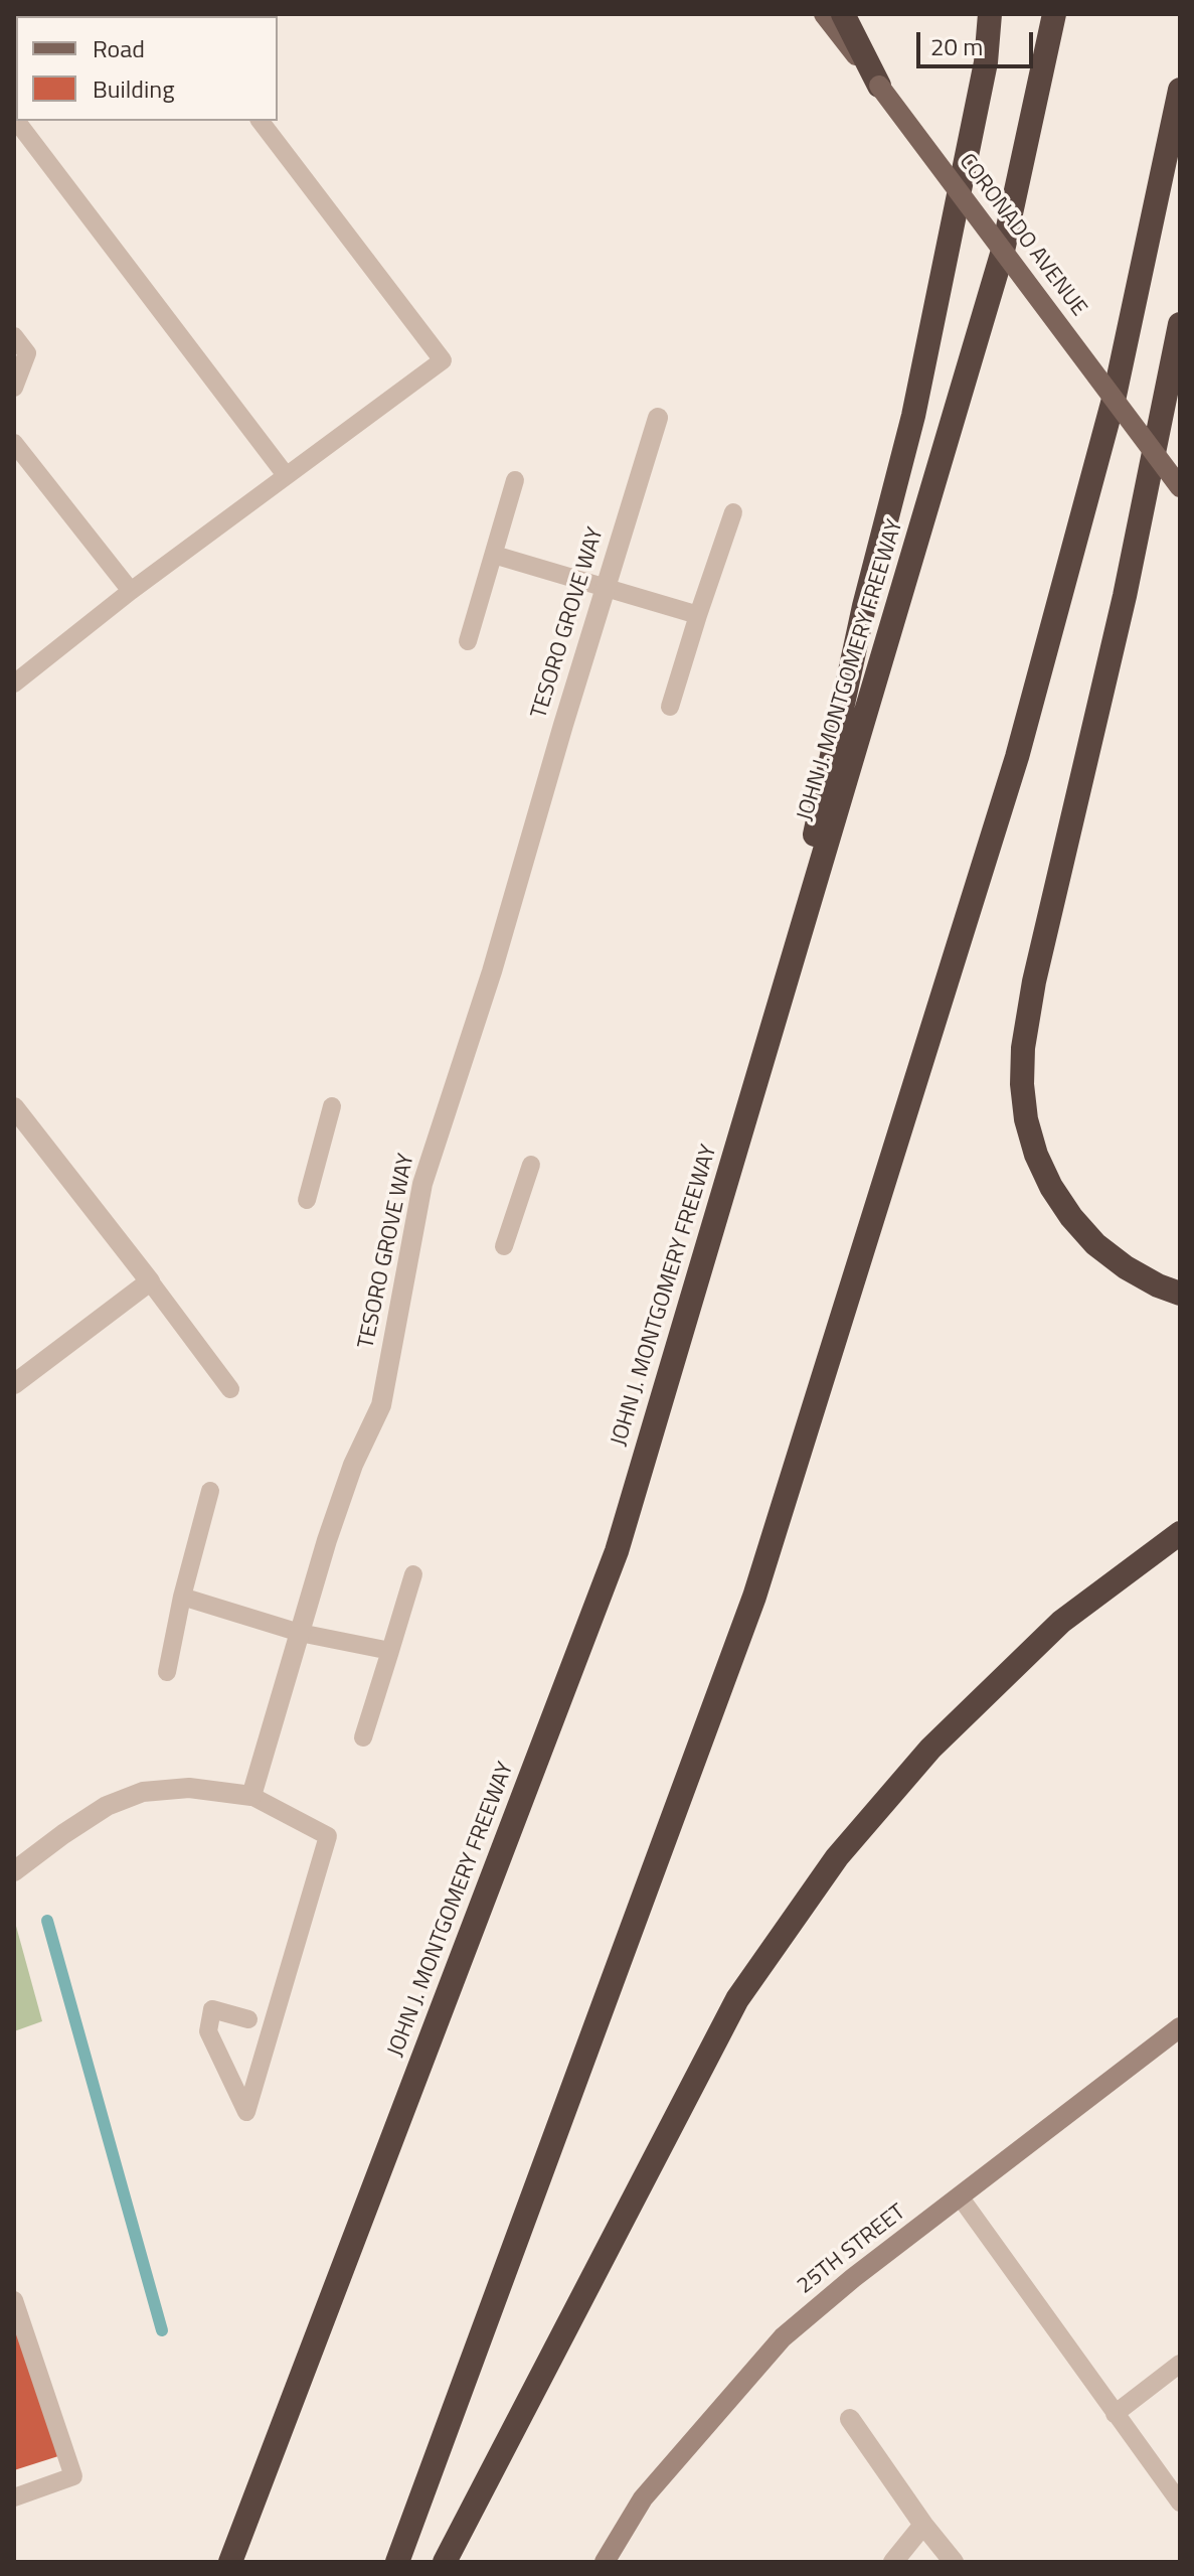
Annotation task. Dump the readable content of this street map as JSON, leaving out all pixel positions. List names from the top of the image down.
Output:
{
  "streets": {
    "highway": ["JOHN J. MONTGOMERY FREEWAY"],
    "main road": ["CORONADO AVENUE"],
    "street": ["TESORO GROVE WAY", "25TH STREET"]
  },
  "legend": ["Road", "Building"],
  "scale_bar": "20 m"
}
